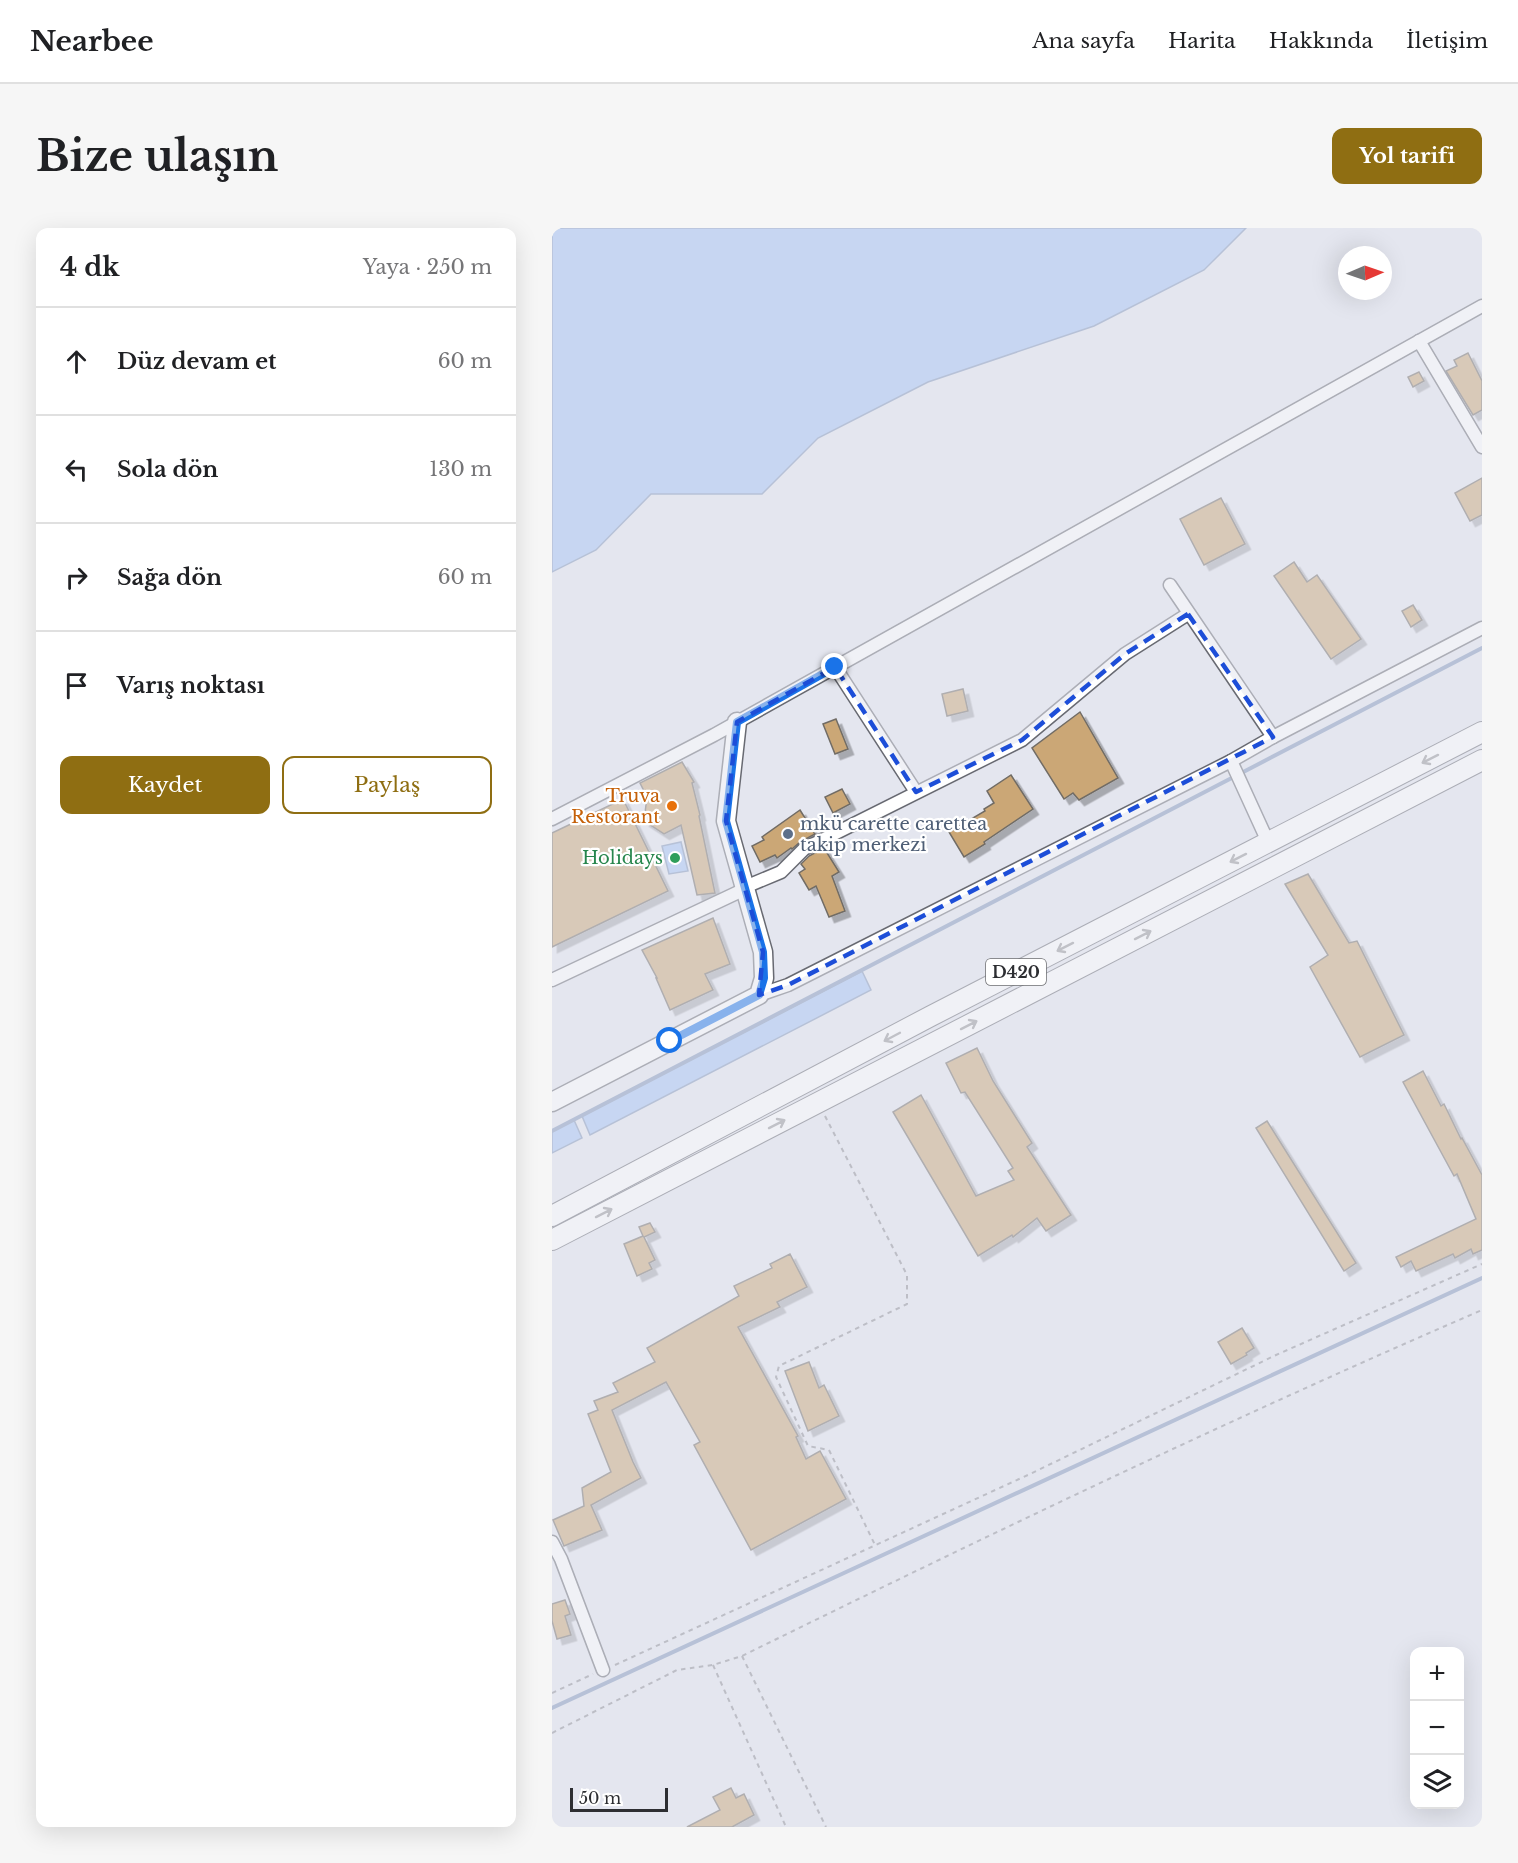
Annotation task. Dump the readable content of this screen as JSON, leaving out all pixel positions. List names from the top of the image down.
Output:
{
  "streets": {
    "main road": ["D420"]
  },
  "places": ["Truva Restorant", "mkü carette carettea takip merkezi", "Holidays"],
  "scale_bar": "50 m",
  "north": "right",
  "page": {
    "header": "Nearbee",
    "nav": [
      "Ana sayfa",
      "Harita",
      "Hakkında",
      "İletişim"
    ],
    "buttons": [
      "Yol tarifi",
      ["Kaydet", "Paylaş"]
    ],
    "title": "Bize ulaşın",
    "heading": ["4 dk", "Yaya · 250 m"],
    "list": [
      ["Düz devam et", "60 m"],
      ["Sola dön", "130 m"],
      ["Sağa dön", "60 m"],
      "Varış noktası"
    ],
    "map_buttons": ["+", "−"],
    "scale": "50 m"
  }
}
